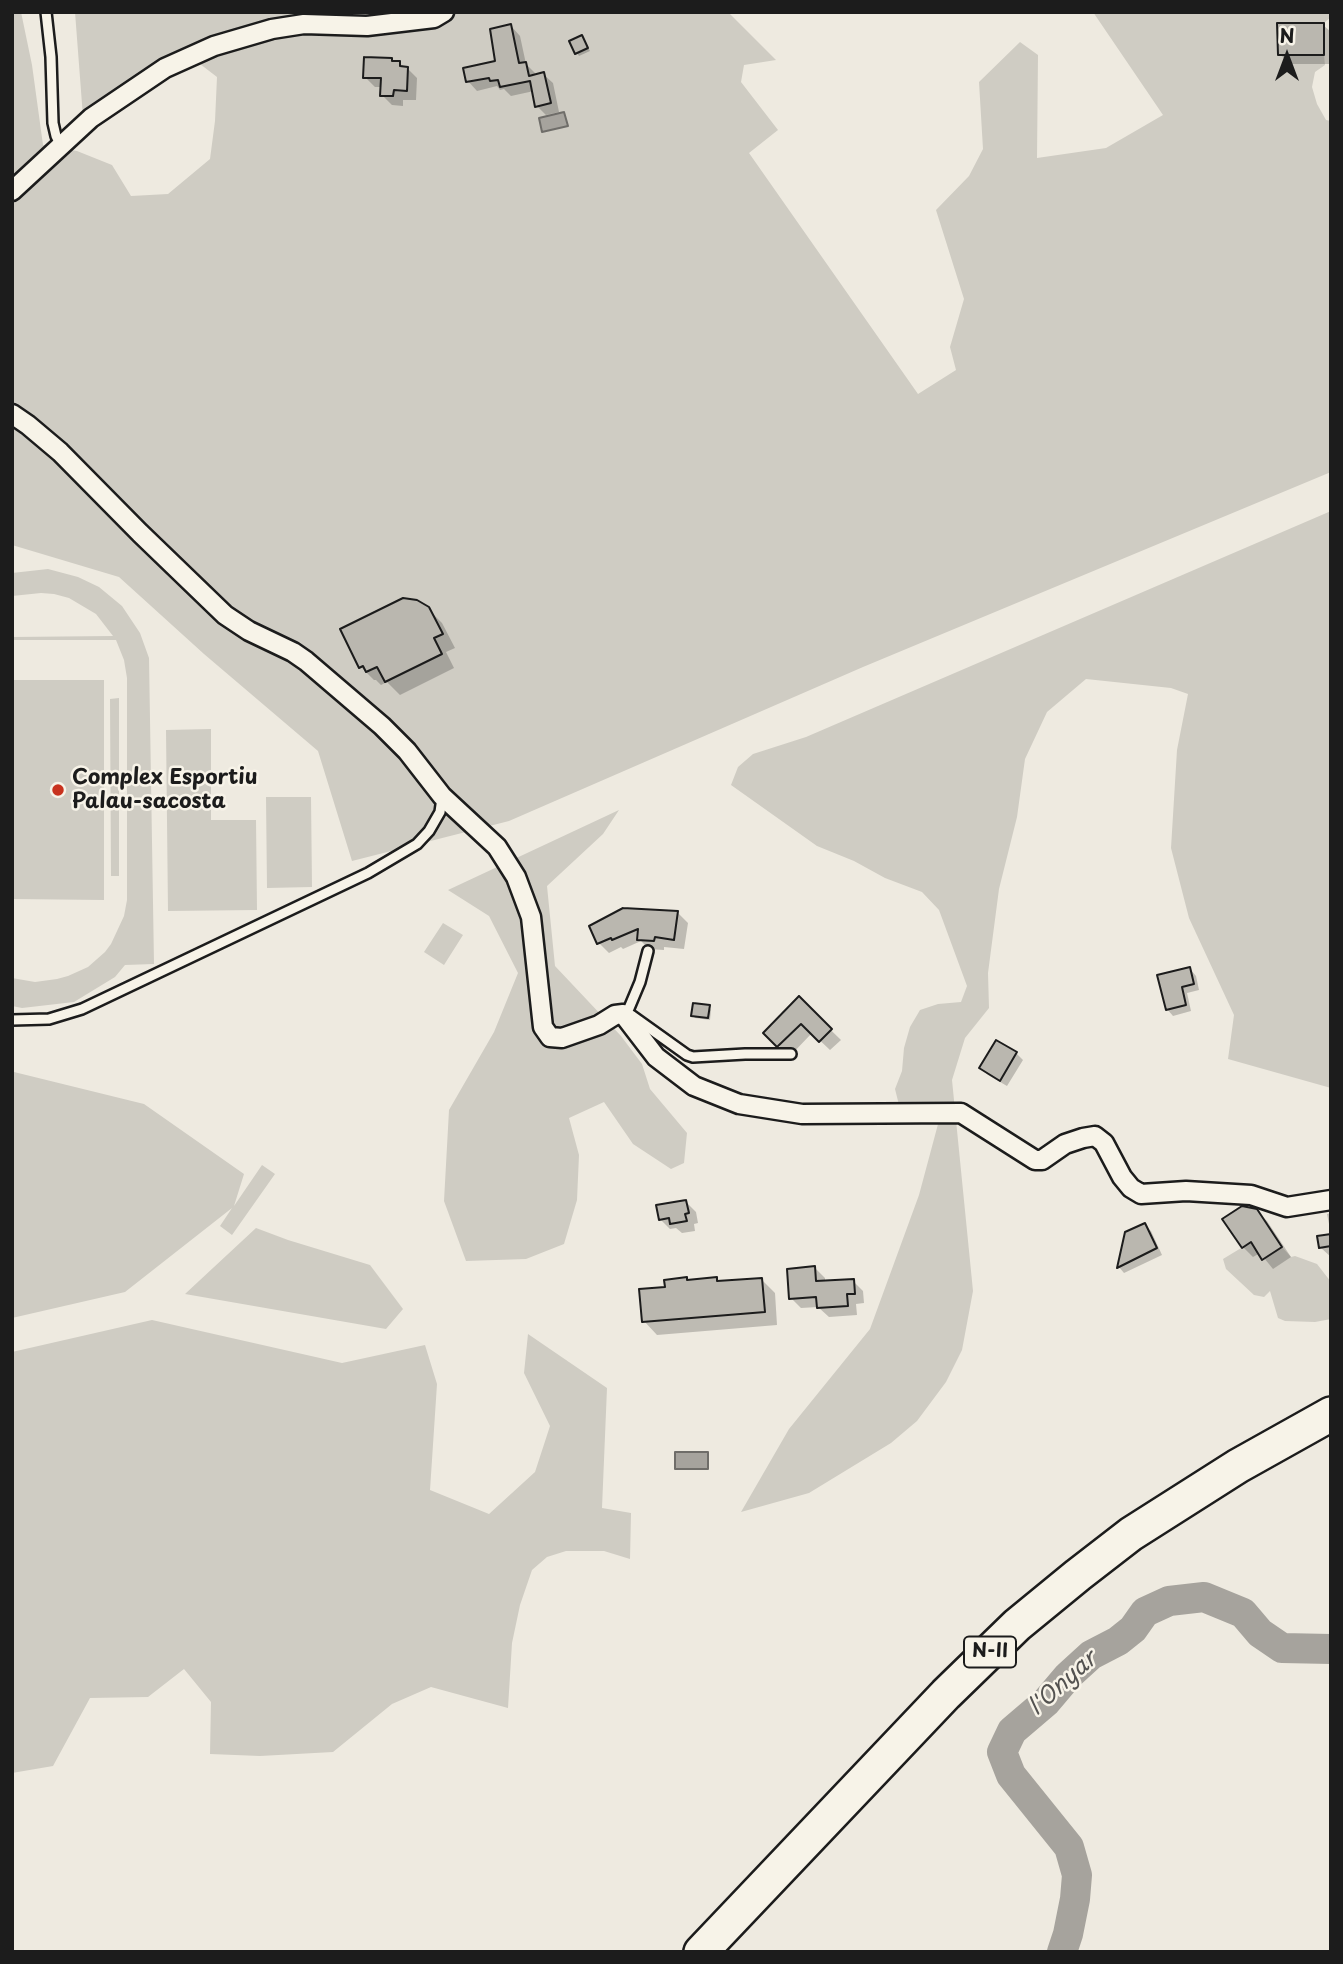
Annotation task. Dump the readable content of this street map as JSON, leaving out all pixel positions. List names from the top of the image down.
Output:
{
  "streets": {
    "highway": ["N-II"]
  },
  "water": ["l'Onyar"],
  "places": ["Complex Esportiu Palau-sacosta"],
  "north": "top"
}
